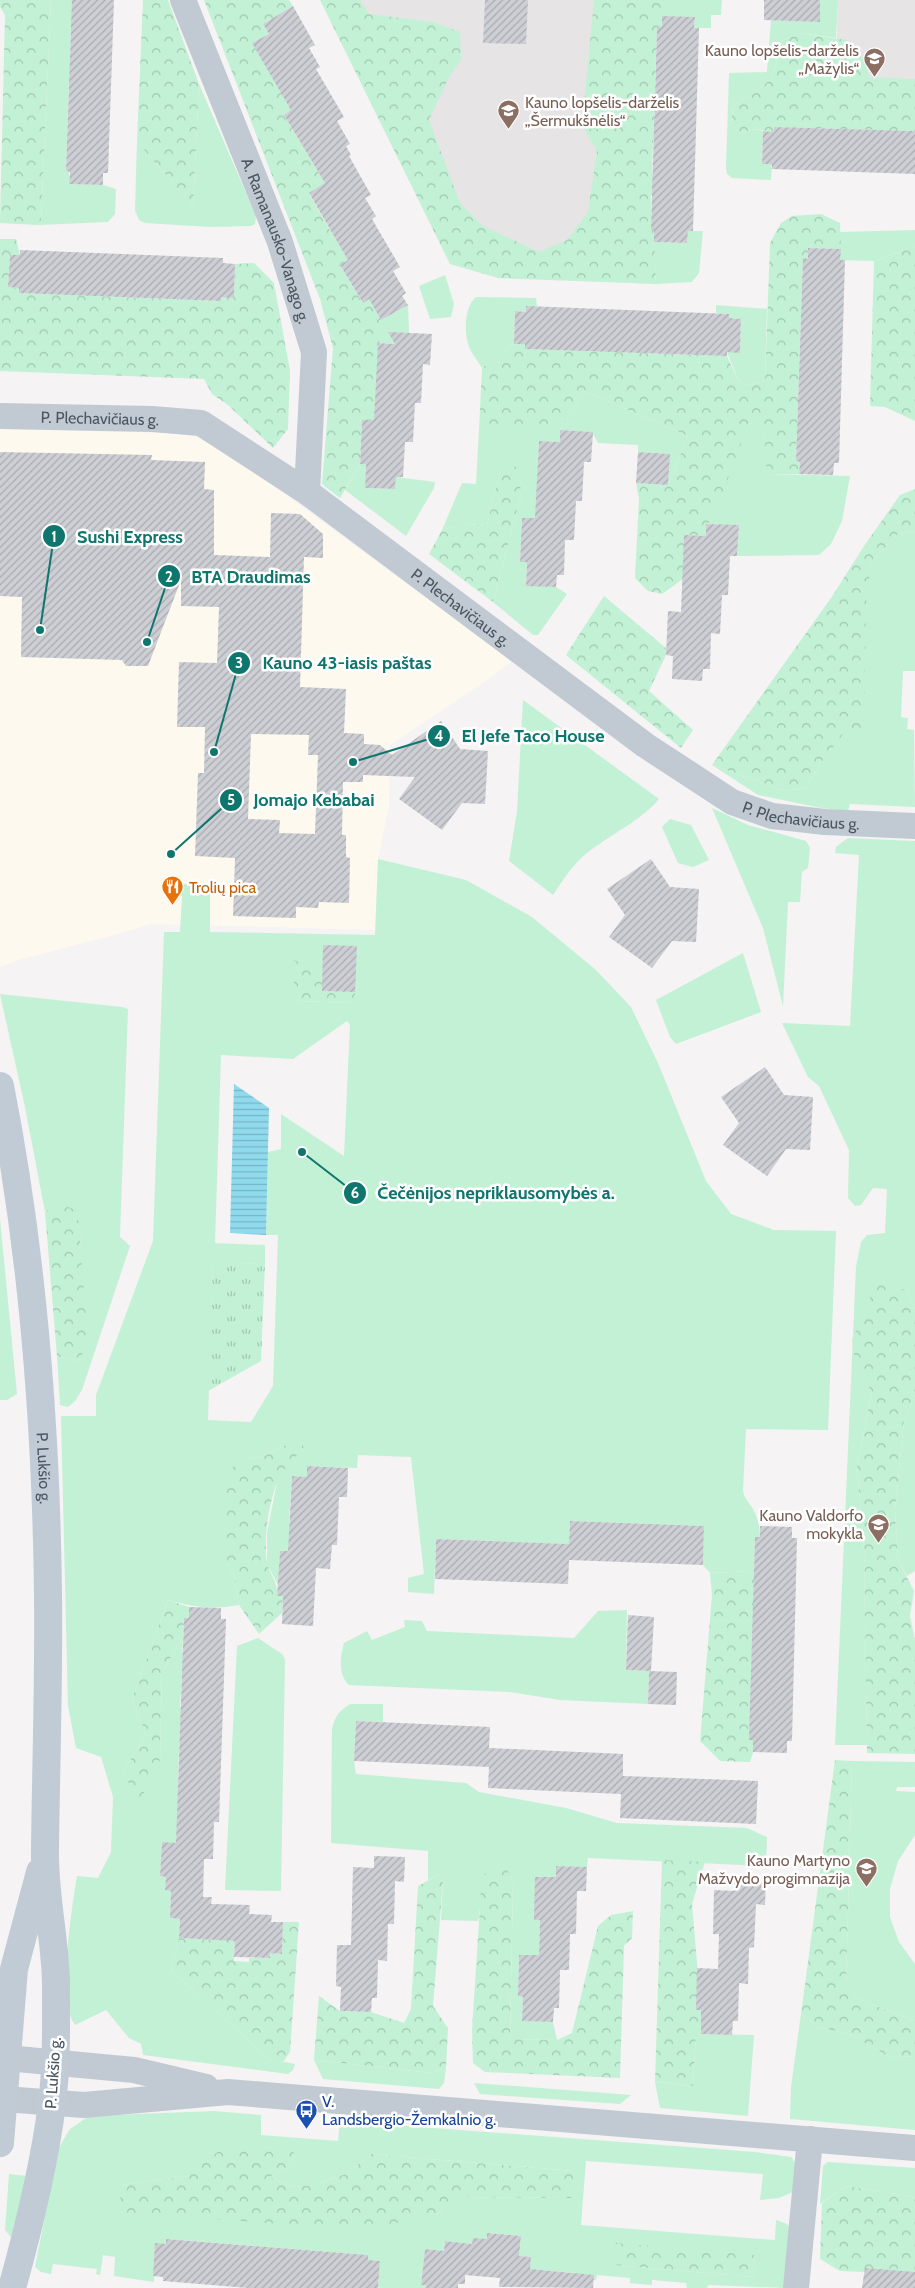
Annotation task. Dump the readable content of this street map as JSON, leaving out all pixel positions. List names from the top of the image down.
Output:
{
  "streets": {
    "main road": ["P. Lukšio g."],
    "street": ["A. Ramanausko-Vanago g.", "P. Plechavičiaus g."]
  },
  "crossings": [
    ["A. Ramanausko-Vanago g.", "P. Plechavičiaus g."]
  ],
  "places": {
    "school or university": [
      "Kauno lopšelis-darželis „Mažylis“",
      "Kauno lopšelis-darželis „Šermukšnėlis“",
      "Kauno Valdorfo mokykla",
      "Kauno Martyno Mažvydo progimnazija"
    ],
    "other": [
      "Sushi Express",
      "BTA Draudimas",
      "Kauno 43-iasis paštas",
      "El Jefe Taco House",
      "Jomajo Kebabai",
      "Čečėnijos nepriklausomybės a."
    ],
    "restaurant": ["Trolių pica"],
    "bus stop": ["V. Landsbergio-Žemkalnio g."]
  }
}
